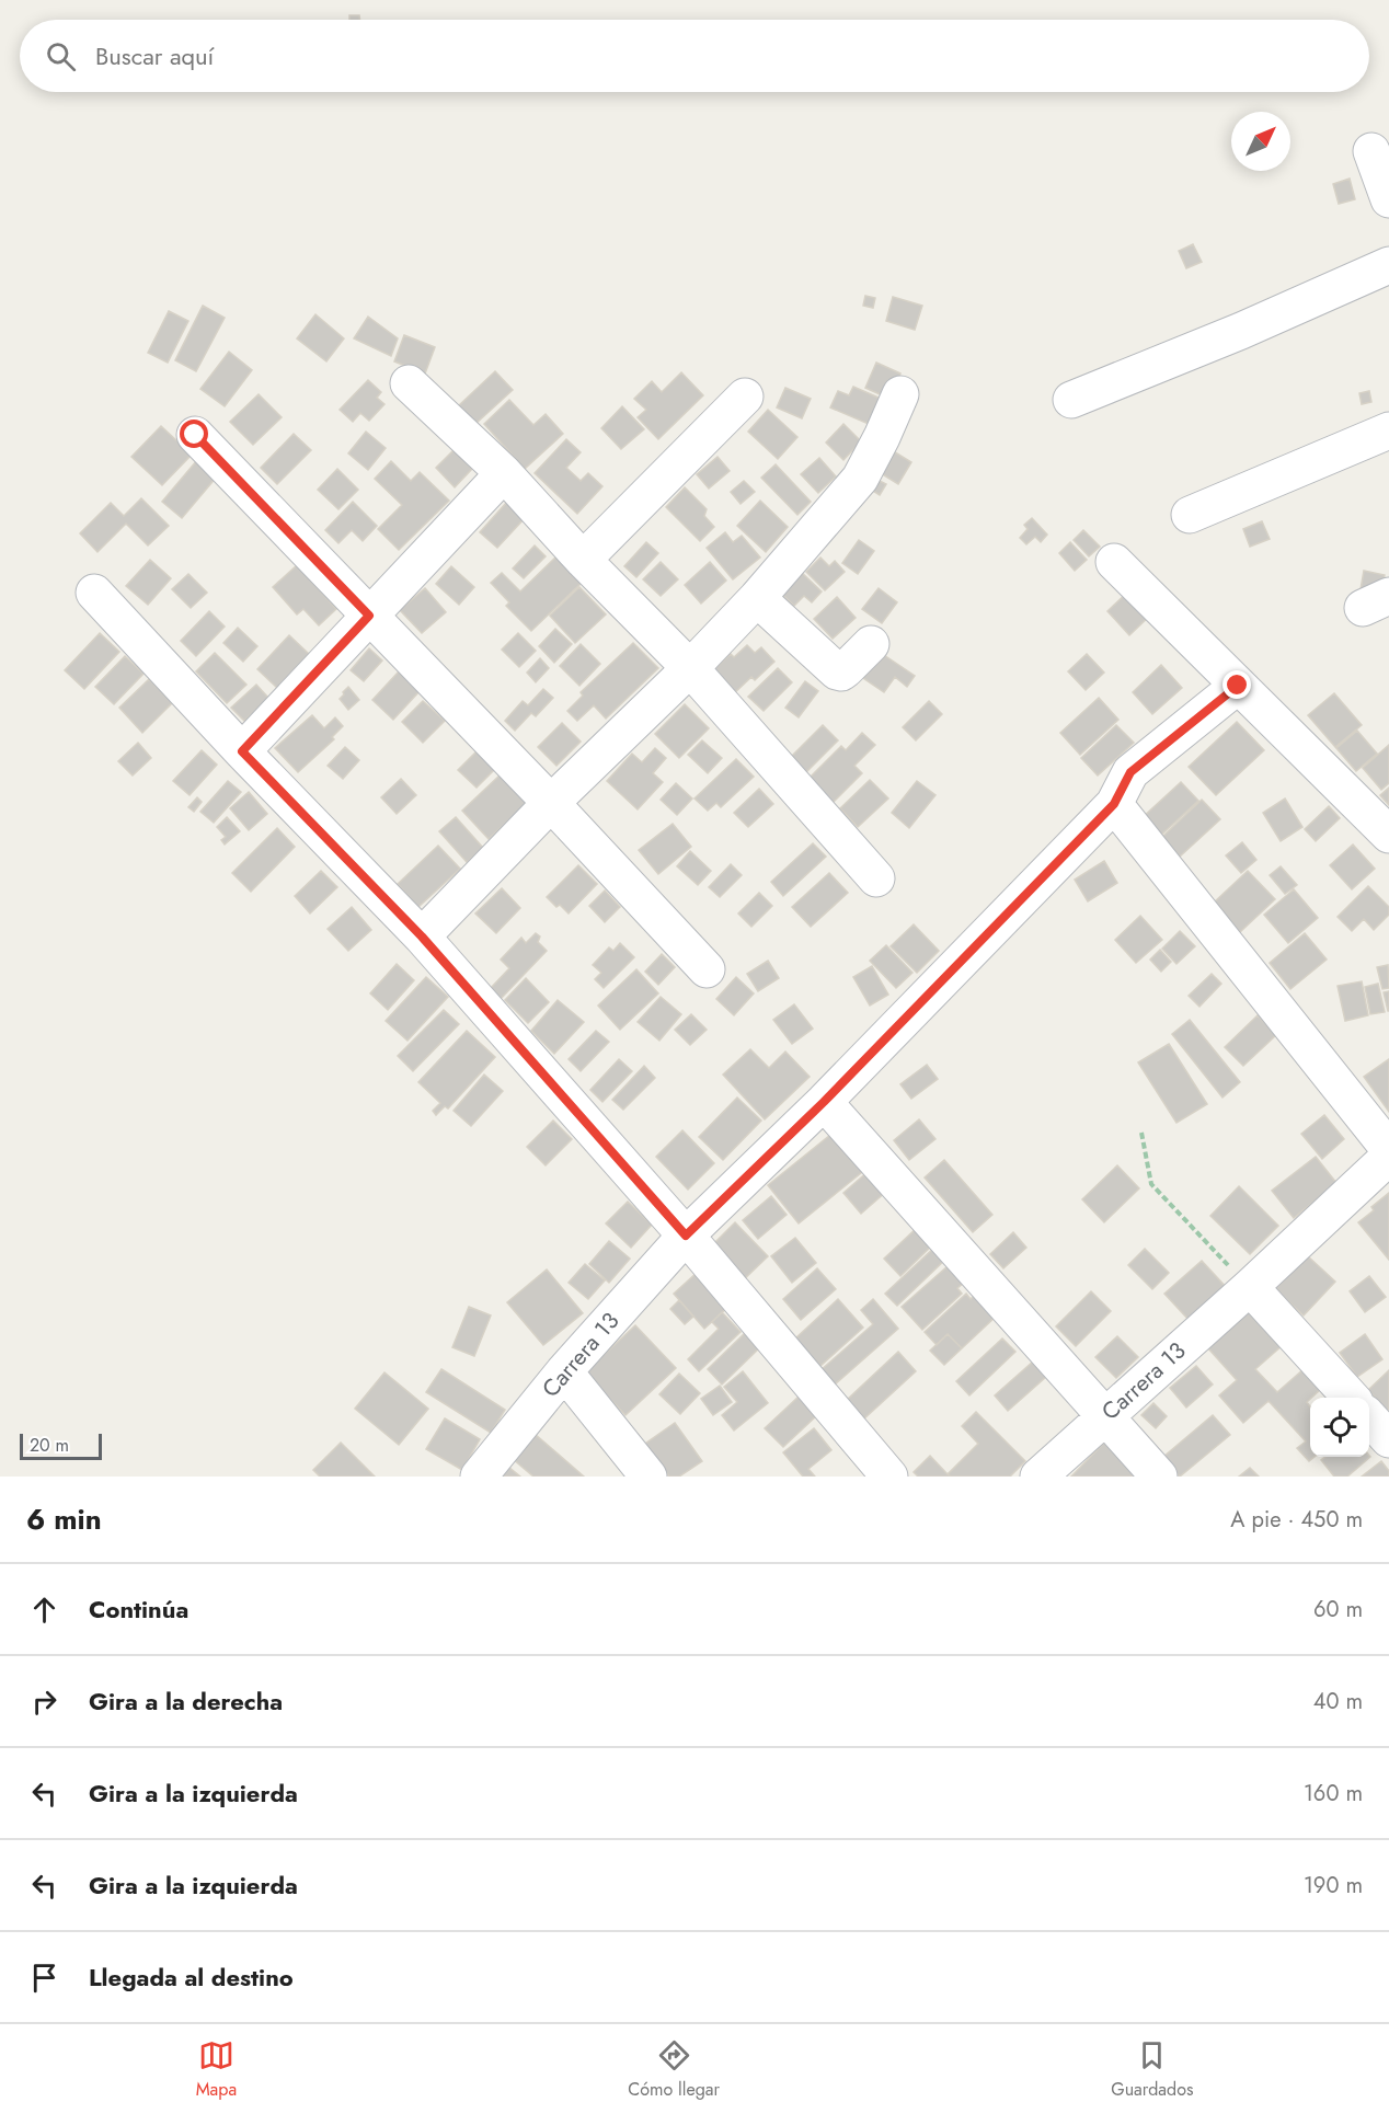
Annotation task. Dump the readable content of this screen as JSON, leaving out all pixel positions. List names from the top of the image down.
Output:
{
  "streets": {
    "street": ["Carrera 13"]
  },
  "scale_bar": "20 m",
  "north": "top right",
  "page": {
    "search": "Buscar aquí",
    "scale": "20 m",
    "heading": ["6 min", "A pie · 450 m"],
    "list": [
      ["Continúa", "60 m"],
      ["Gira a la derecha", "40 m"],
      ["Gira a la izquierda", "160 m"],
      ["Gira a la izquierda", "190 m"],
      "Llegada al destino"
    ],
    "nav": ["Mapa", "Cómo llegar", "Guardados"]
  }
}
